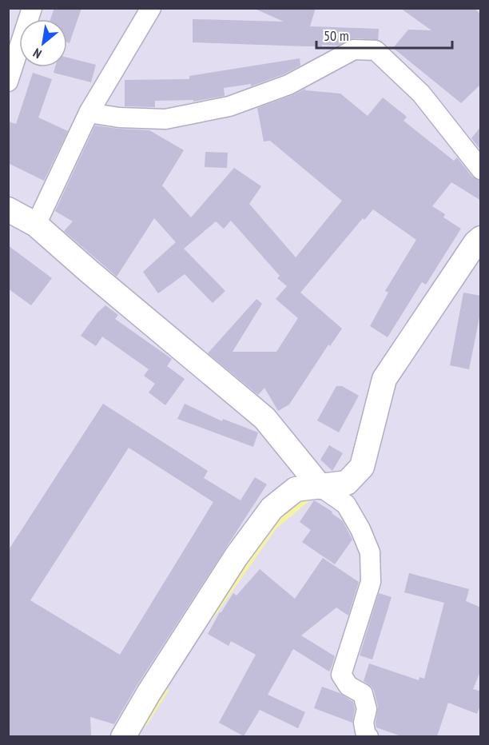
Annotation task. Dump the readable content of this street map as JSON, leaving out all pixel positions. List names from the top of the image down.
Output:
{
  "scale_bar": "50 m",
  "north": "bottom left"
}
